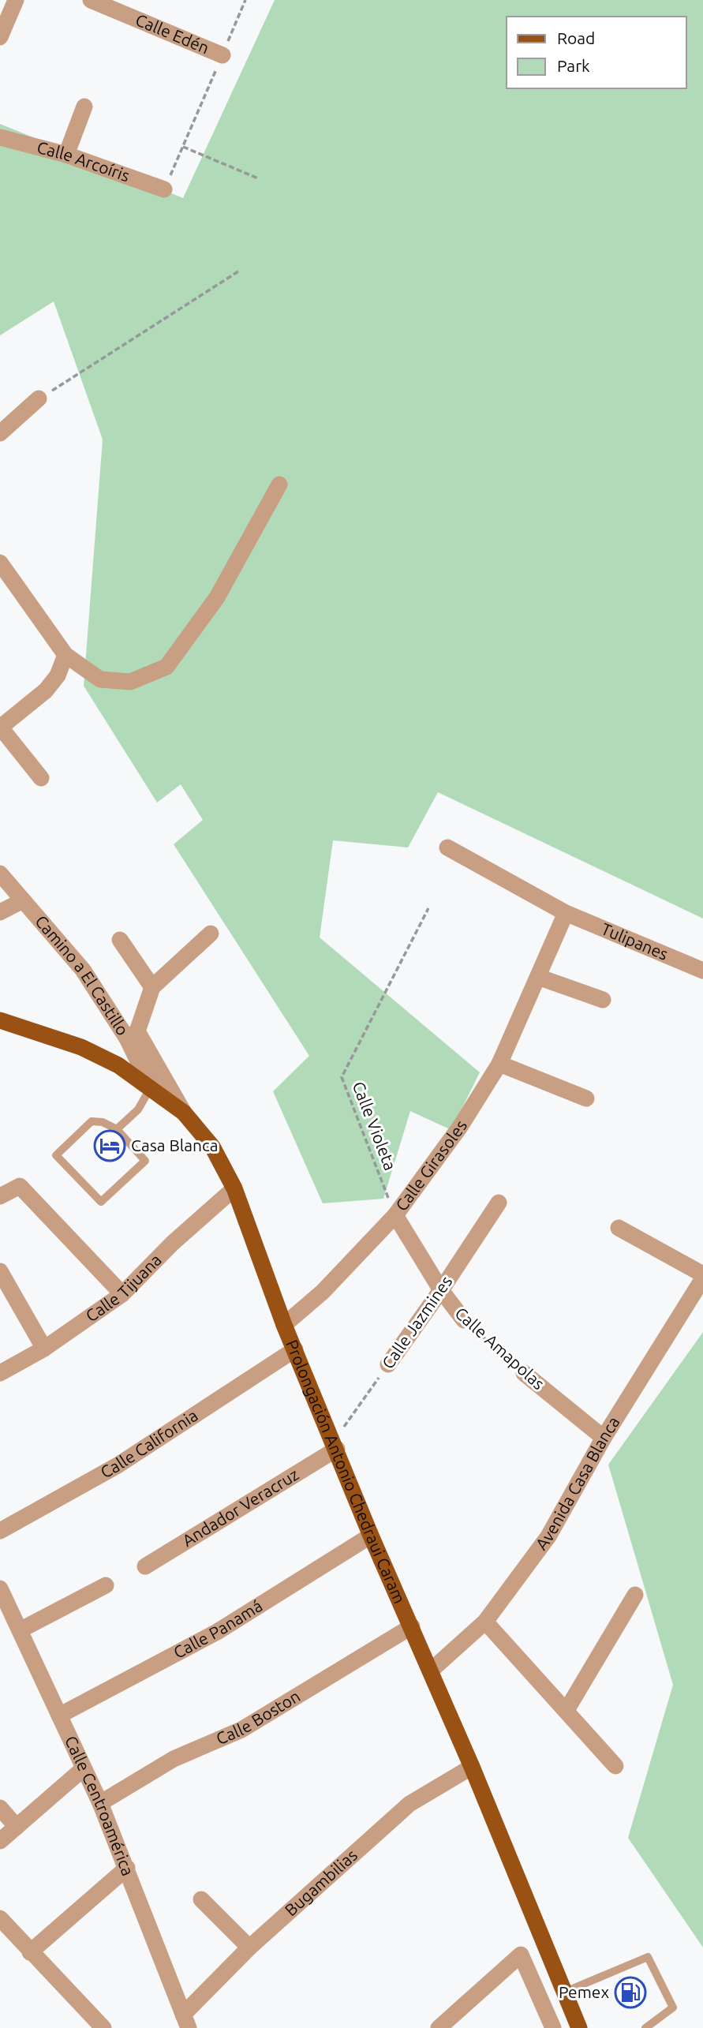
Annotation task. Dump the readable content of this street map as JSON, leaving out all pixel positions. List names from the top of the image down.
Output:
{
  "streets": {
    "main road": ["Prolongación Antonio Chedraui Caram"],
    "street": [
      "Calle Edén",
      "Calle Arcoíris",
      "Tulipanes",
      "Camino a El Castillo",
      "Calle Girasoles",
      "Calle Tijuana",
      "Calle Jazmines",
      "Calle Amapolas",
      "Calle California",
      "Avenida Casa Blanca",
      "Andador Veracruz",
      "Calle Panamá",
      "Calle Boston",
      "Calle Centroamérica",
      "Bugambilias"
    ],
    "path": ["Calle Violeta"]
  },
  "crossings": [
    ["Tulipanes", "Calle Girasoles"],
    ["Camino a El Castillo", "Prolongación Antonio Chedraui Caram"],
    ["Calle Violeta", "Calle Girasoles"],
    ["Calle Violeta", "Calle Amapolas"],
    ["Calle Girasoles", "Calle Amapolas"],
    ["Calle Girasoles", "Prolongación Antonio Chedraui Caram"],
    ["Calle Tijuana", "Prolongación Antonio Chedraui Caram"],
    ["Calle Jazmines", "Calle Amapolas"],
    ["Calle Jazmines", "Prolongación Antonio Chedraui Caram"],
    ["Calle Jazmines", "Andador Veracruz"],
    ["Calle Amapolas", "Avenida Casa Blanca"],
    ["Calle California", "Prolongación Antonio Chedraui Caram"],
    ["Prolongación Antonio Chedraui Caram", "Avenida Casa Blanca"],
    ["Prolongación Antonio Chedraui Caram", "Andador Veracruz"],
    ["Prolongación Antonio Chedraui Caram", "Calle Panamá"],
    ["Prolongación Antonio Chedraui Caram", "Calle Boston"],
    ["Prolongación Antonio Chedraui Caram", "Bugambilias"],
    ["Calle Panamá", "Calle Centroamérica"],
    ["Calle Boston", "Calle Centroamérica"],
    ["Calle Centroamérica", "Bugambilias"]
  ],
  "places": {
    "hotel": ["Casa Blanca"],
    "fuel station": ["Pemex"]
  },
  "legend": ["Road", "Park"]
}
